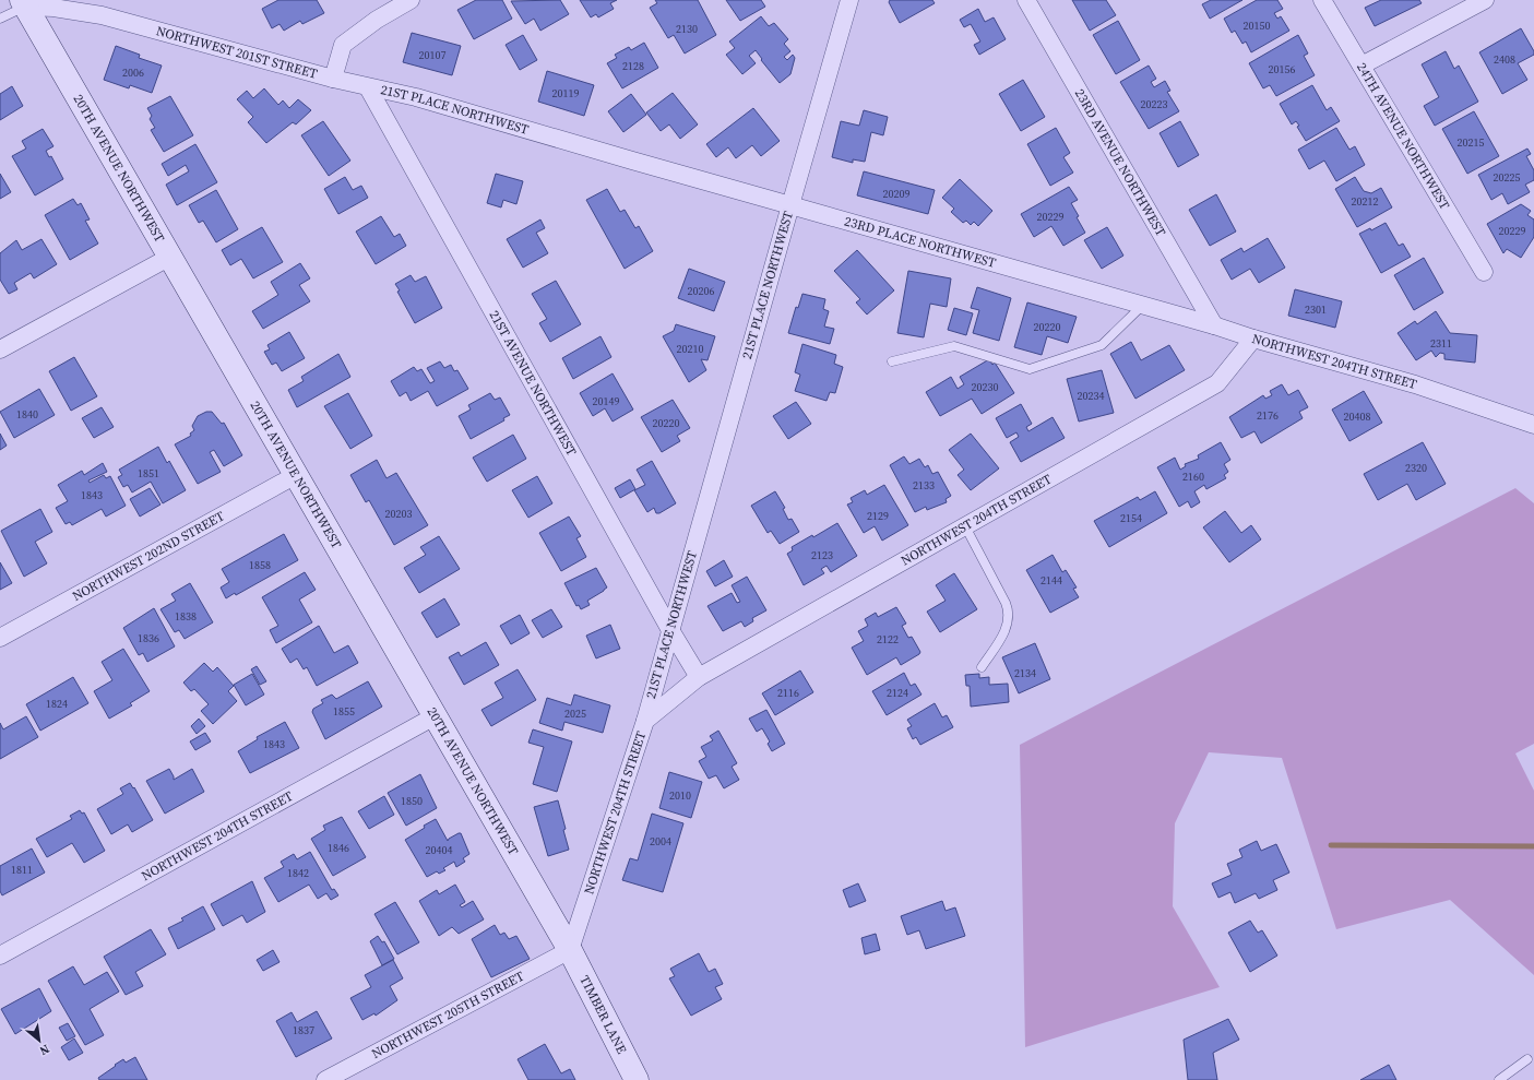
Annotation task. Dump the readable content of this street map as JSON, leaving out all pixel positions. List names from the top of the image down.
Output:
{
  "streets": {
    "street": [
      "NORTHWEST 201ST STREET",
      "21ST PLACE NORTHWEST",
      "24TH AVENUE NORTHWEST",
      "23RD AVENUE NORTHWEST",
      "20TH AVENUE NORTHWEST",
      "23RD PLACE NORTHWEST",
      "NORTHWEST 204TH STREET",
      "21ST AVENUE NORTHWEST",
      "NORTHWEST 202ND STREET",
      "NORTHWEST 205TH STREET",
      "TIMBER LANE"
    ]
  },
  "crossings": [
    ["NORTHWEST 201ST STREET", "21ST PLACE NORTHWEST"],
    ["NORTHWEST 201ST STREET", "20TH AVENUE NORTHWEST"],
    ["21ST PLACE NORTHWEST", "23RD PLACE NORTHWEST"],
    ["21ST PLACE NORTHWEST", "NORTHWEST 204TH STREET"],
    ["21ST PLACE NORTHWEST", "21ST AVENUE NORTHWEST"],
    ["23RD AVENUE NORTHWEST", "23RD PLACE NORTHWEST"],
    ["20TH AVENUE NORTHWEST", "NORTHWEST 204TH STREET"],
    ["20TH AVENUE NORTHWEST", "NORTHWEST 202ND STREET"],
    ["20TH AVENUE NORTHWEST", "NORTHWEST 205TH STREET"],
    ["20TH AVENUE NORTHWEST", "TIMBER LANE"],
    ["23RD PLACE NORTHWEST", "NORTHWEST 204TH STREET"],
    ["NORTHWEST 204TH STREET", "21ST AVENUE NORTHWEST"],
    ["NORTHWEST 204TH STREET", "NORTHWEST 205TH STREET"],
    ["NORTHWEST 204TH STREET", "TIMBER LANE"],
    ["NORTHWEST 205TH STREET", "TIMBER LANE"]
  ],
  "house_numbers": [
    "20150",
    "2130",
    "20107",
    "2408",
    "2128",
    "20156",
    "2006",
    "20119",
    "20223",
    "20215",
    "20225",
    "20209",
    "20212",
    "20229",
    "20229",
    "20206",
    "2301",
    "20220",
    "2311",
    "20210",
    "20230",
    "20234",
    "20149",
    "1840",
    "2176",
    "20408",
    "20220",
    "2320",
    "1851",
    "2160",
    "2133",
    "1843",
    "20203",
    "2129",
    "2154",
    "2123",
    "1858",
    "2144",
    "1838",
    "1836",
    "2122",
    "2134",
    "2116",
    "2124",
    "1824",
    "1855",
    "2025",
    "1843",
    "2010",
    "1850",
    "2004",
    "1846",
    "20404",
    "1811",
    "1842",
    "1837"
  ],
  "north": "bottom right"
}
